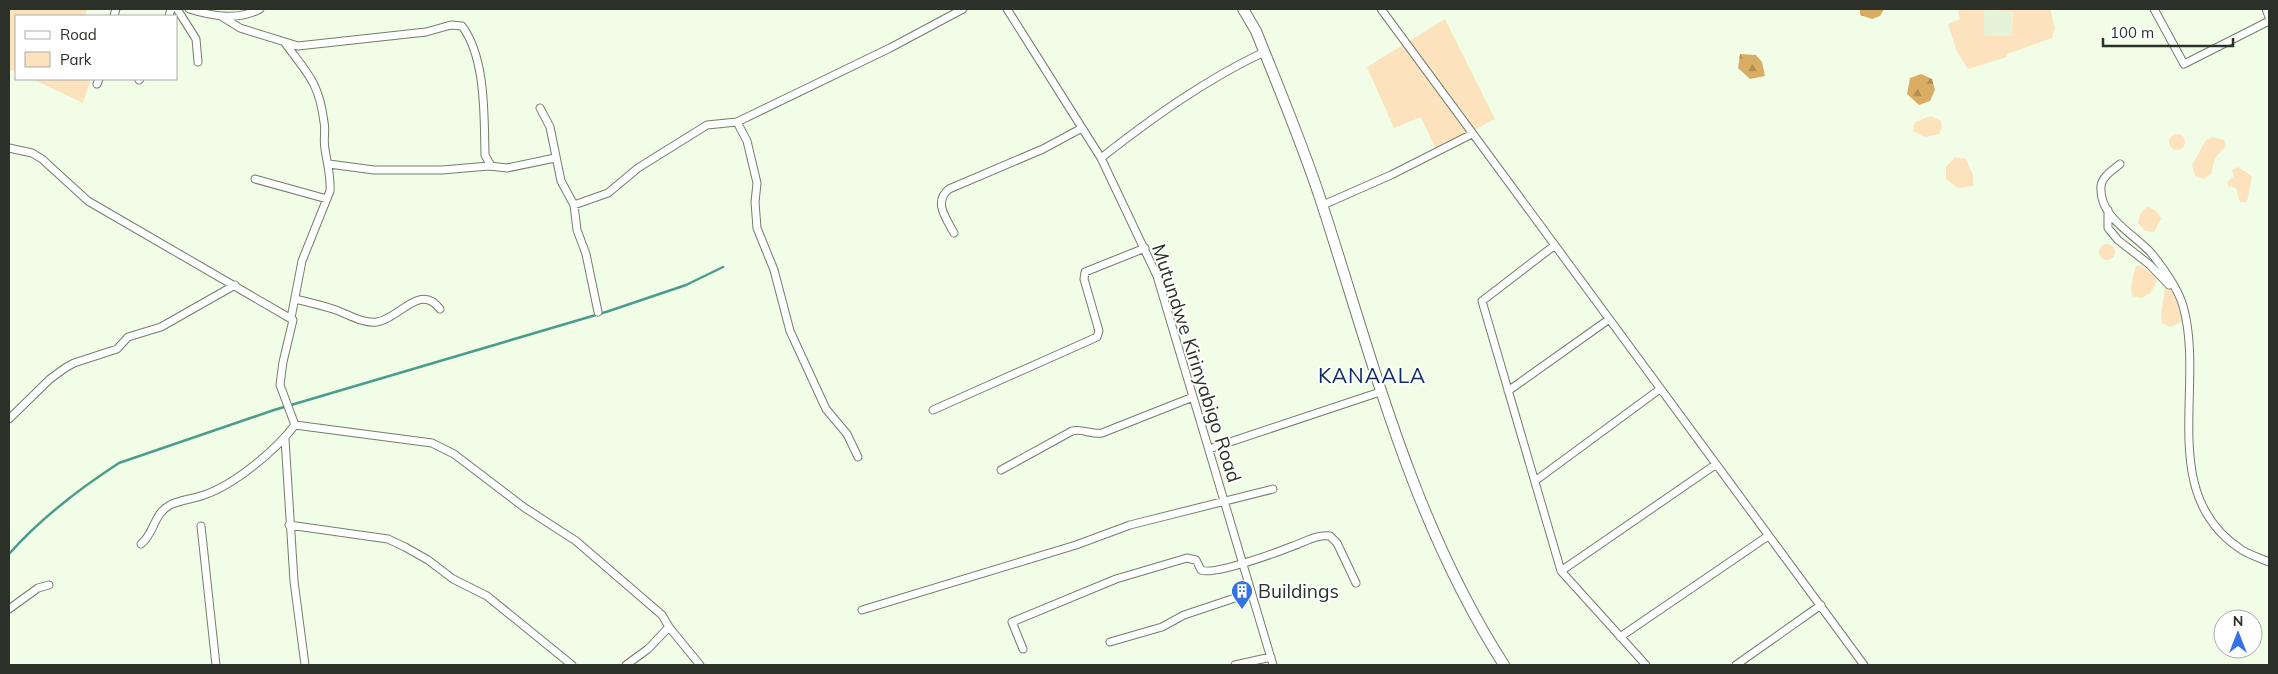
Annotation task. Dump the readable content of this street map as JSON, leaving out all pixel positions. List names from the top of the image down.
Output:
{
  "streets": {
    "street": ["Mutundwe Kirinyabigo Road"]
  },
  "districts": ["KANAALA"],
  "places": {
    "building": ["Buildings"]
  },
  "legend": ["Road", "Park"],
  "scale_bar": "100 m",
  "north": "top"
}
